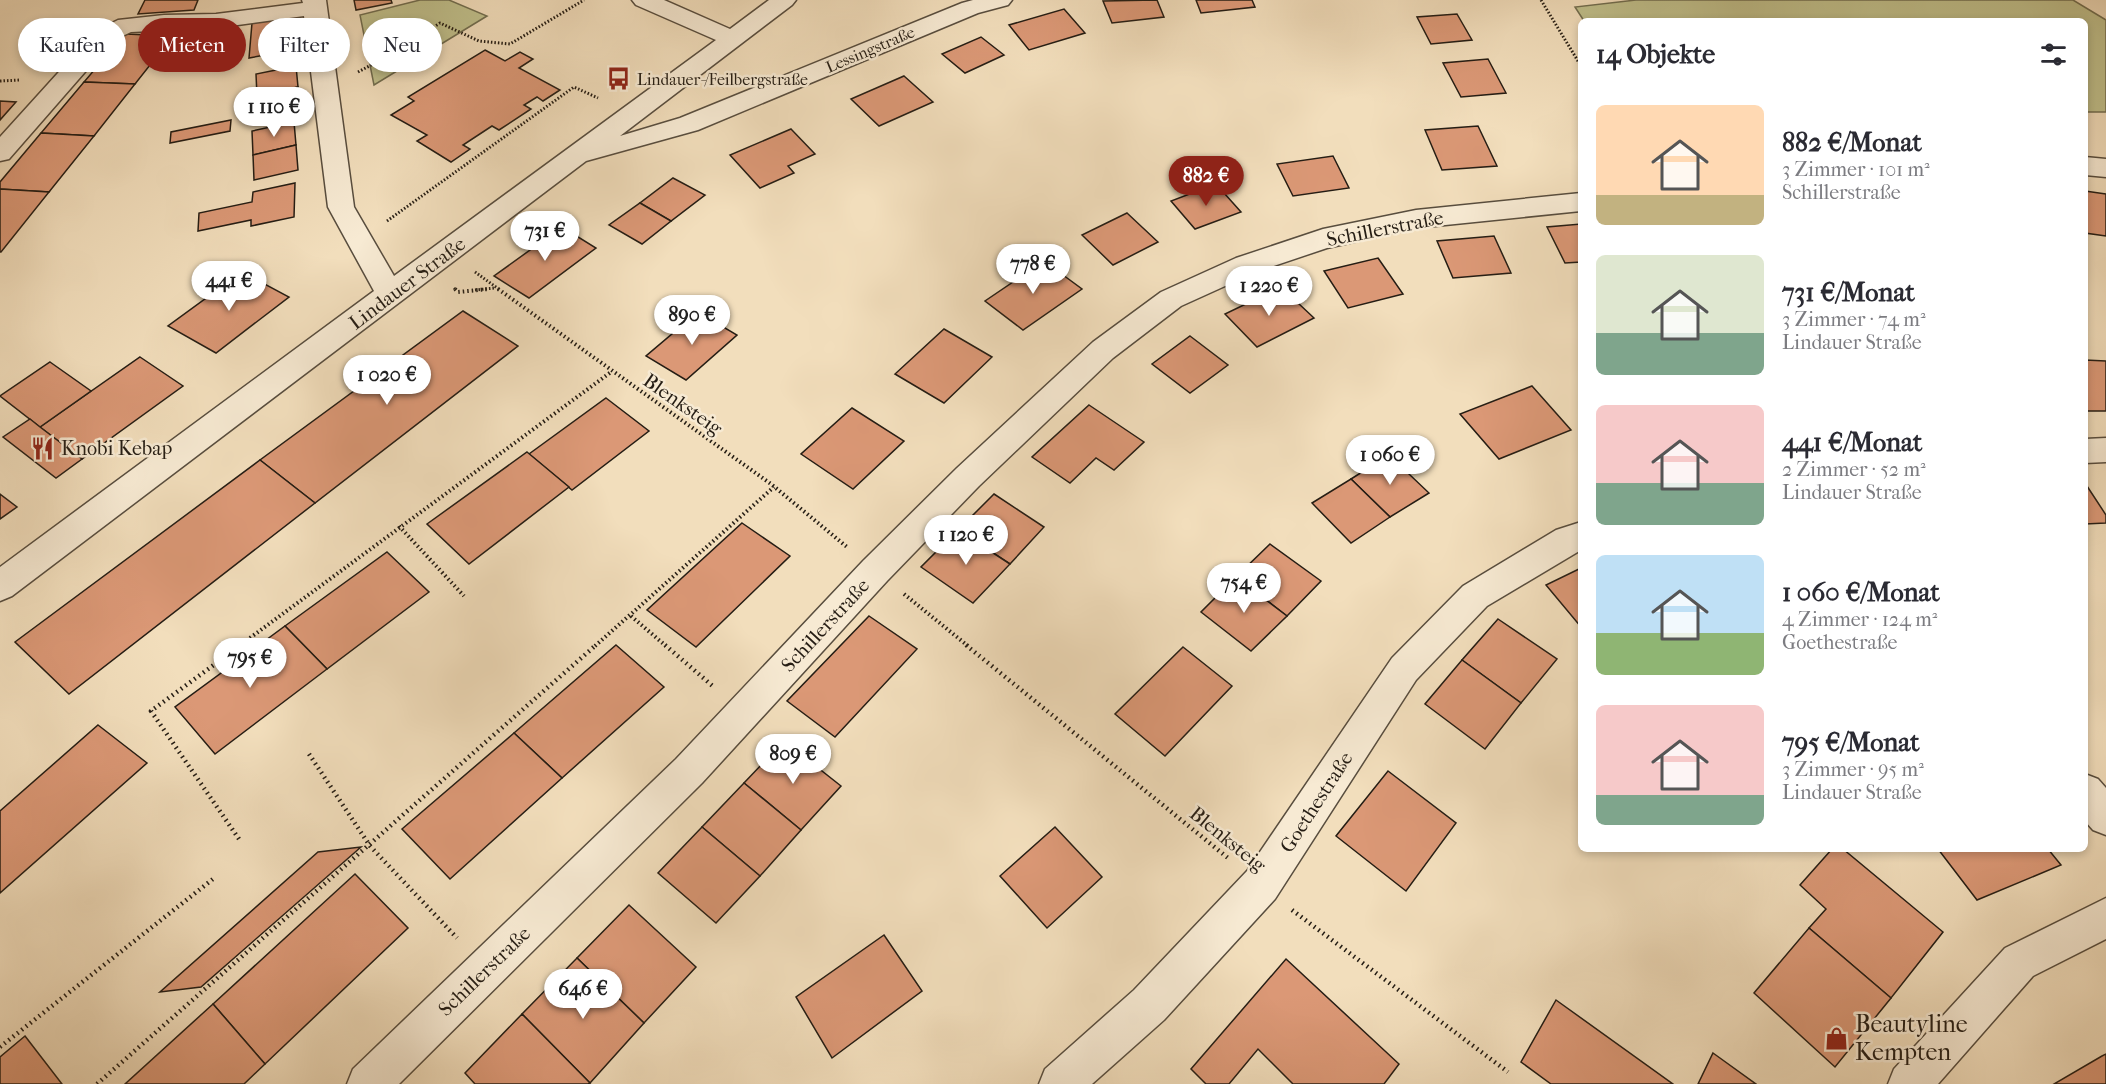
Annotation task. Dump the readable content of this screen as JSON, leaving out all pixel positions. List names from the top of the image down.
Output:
{
  "streets": {
    "street": [
      "Lessingstraße",
      "Schillerstraße",
      "Lindauer Straße",
      "Goethestraße"
    ],
    "path": ["Blenksteig"]
  },
  "crossings": [
    ["Lessingstraße", "Lindauer Straße"],
    ["Blenksteig", "Goethestraße"]
  ],
  "places": {
    "bus stop": ["Lindauer-/Feilbergstraße"],
    "restaurant": ["Knobi Kebap"],
    "shop": ["Beautyline Kempten"]
  },
  "page": {
    "chip": [
      "Kaufen",
      "Mieten",
      "Filter",
      "Neu"
    ],
    "heading": "14 Objekte",
    "price": [
      "1 110 €",
      "882 €",
      "731 €",
      "778 €",
      "441 €",
      "1 220 €",
      "890 €",
      "1 020 €",
      "1 060 €",
      "1 120 €",
      "754 €",
      "795 €",
      "809 €",
      "646 €"
    ],
    "list": [
      {
        "name": "882 €/Monat",
        "note": "3 Zimmer · 101 m² · Schillerstraße"
      },
      {
        "name": "731 €/Monat",
        "note": "3 Zimmer · 74 m² · Lindauer Straße"
      },
      {
        "name": "441 €/Monat",
        "note": "2 Zimmer · 52 m² · Lindauer Straße"
      },
      {
        "name": "1 060 €/Monat",
        "note": "4 Zimmer · 124 m² · Goethestraße"
      },
      {
        "name": "795 €/Monat",
        "note": "3 Zimmer · 95 m² · Lindauer Straße"
      }
    ]
  }
}
